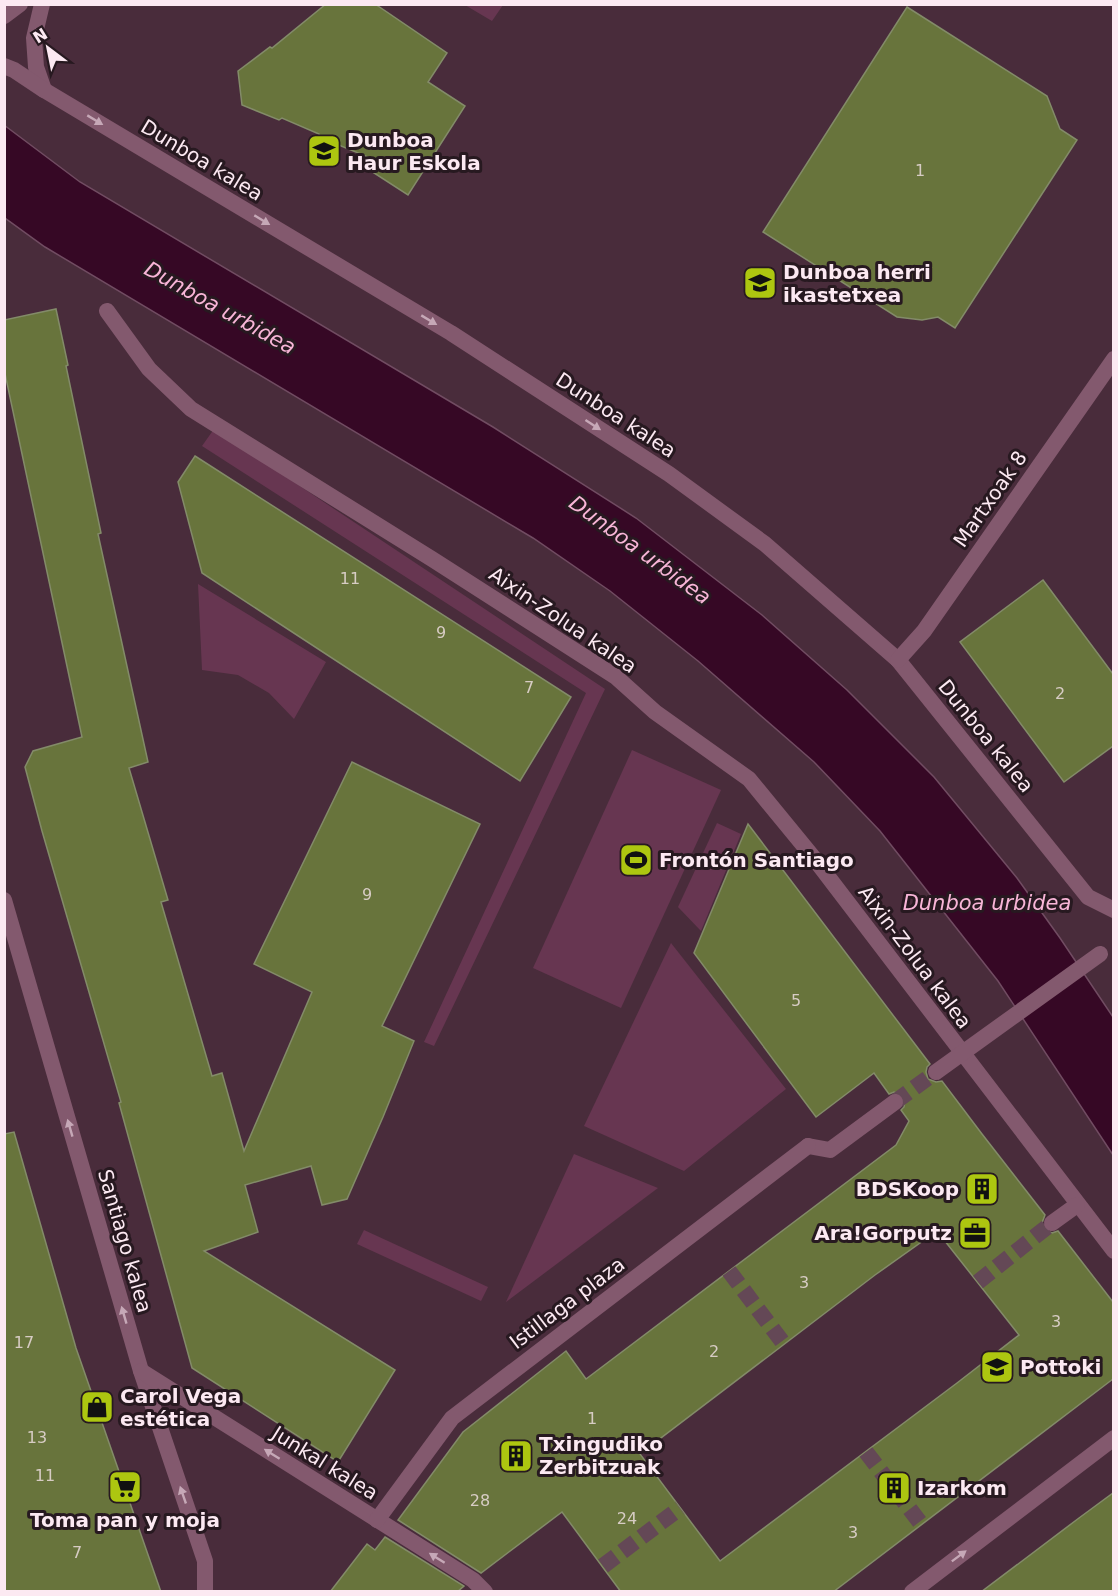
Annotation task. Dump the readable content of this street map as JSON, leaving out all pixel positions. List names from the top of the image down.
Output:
{
  "streets": {
    "street": [
      "Dunboa kalea",
      "Martxoak 8",
      "Aixin-Zolua kalea",
      "Santiago kalea",
      "Istillaga plaza",
      "Junkal kalea"
    ]
  },
  "crossings": [
    ["Dunboa kalea", "Martxoak 8"],
    ["Santiago kalea", "Junkal kalea"],
    ["Istillaga plaza", "Junkal kalea"]
  ],
  "one_way": ["Dunboa kalea", "Santiago kalea", "Junkal kalea"],
  "water": ["Dunboa urbidea"],
  "places": {
    "school or university": ["Dunboa Haur Eskola", "Dunboa herri ikastetxea", "Pottoki"],
    "sports": ["Frontón Santiago"],
    "building": ["BDSKoop", "Txingudiko Zerbitzuak", "Izarkom"],
    "office": ["Ara!Gorputz"],
    "shop": ["Carol Vega estética"],
    "supermarket": ["Toma pan y moja"]
  },
  "house_numbers": [
    "1",
    "11",
    "9",
    "7",
    "2",
    "9",
    "5",
    "3",
    "3",
    "17",
    "2",
    "1",
    "13",
    "11",
    "28",
    "24",
    "3",
    "7"
  ],
  "north": "top left"
}
